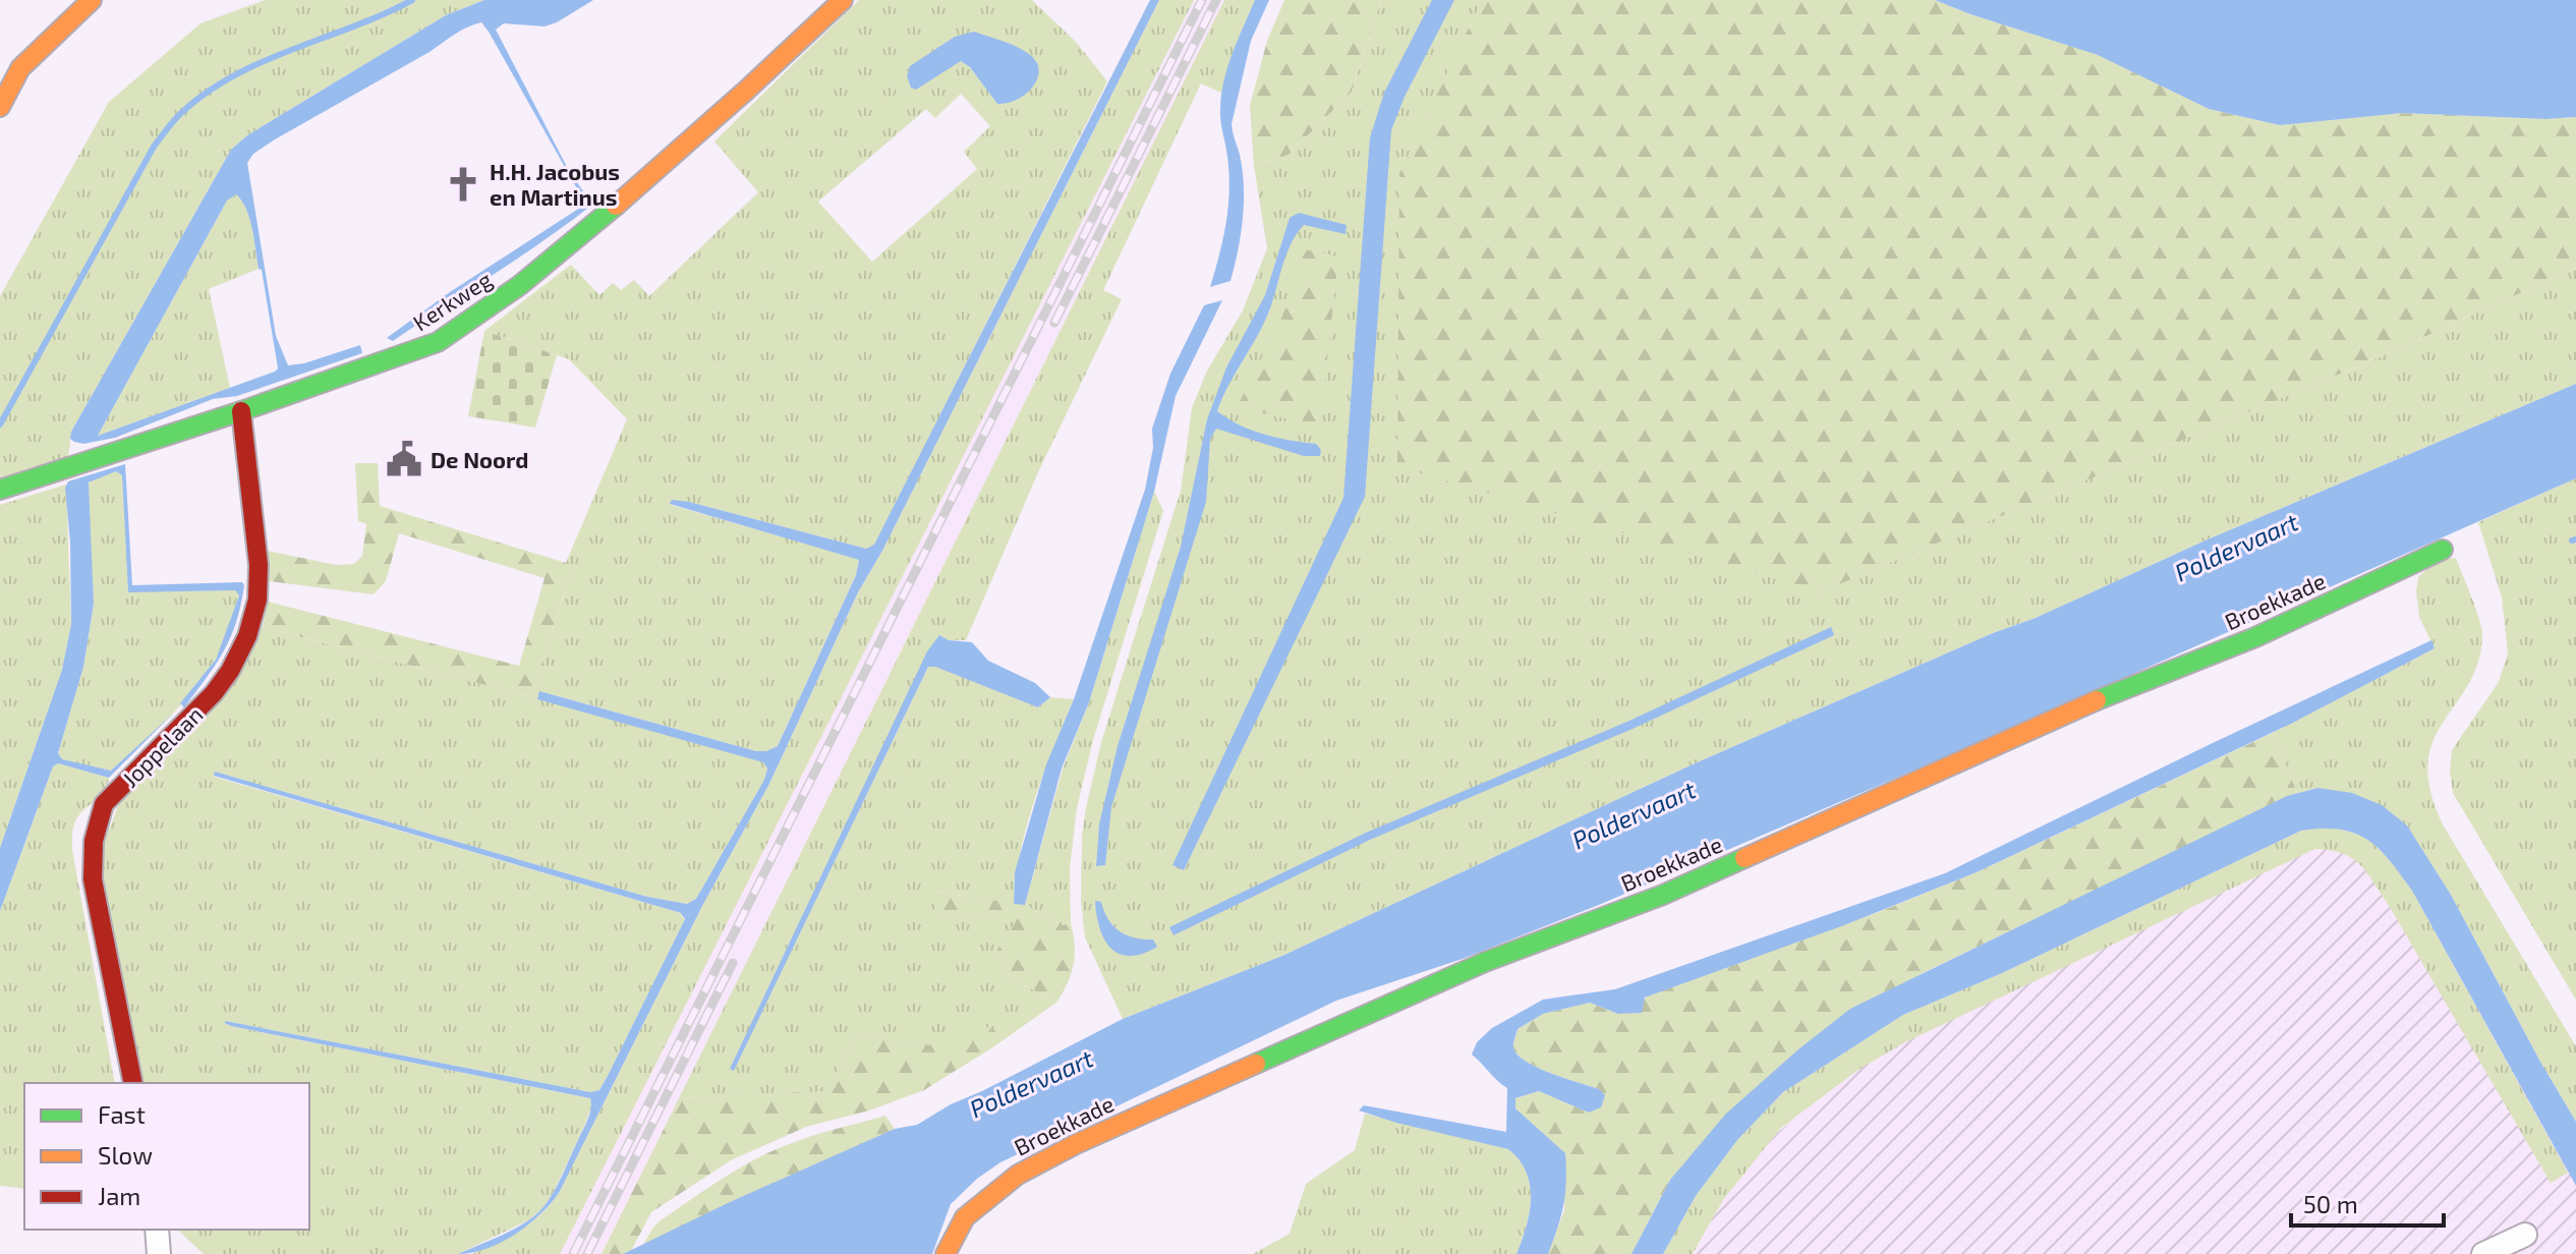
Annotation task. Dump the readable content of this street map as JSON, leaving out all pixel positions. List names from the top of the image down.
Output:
{
  "streets": {
    "street": ["Kerkweg", "Broekkade", "Joppelaan"]
  },
  "crossings": [
    ["Kerkweg", "Joppelaan"]
  ],
  "water": ["Poldervaart"],
  "places": {
    "church": ["H.H. Jacobus en Martinus"],
    "public building": ["De Noord"]
  },
  "legend": ["Fast", "Slow", "Jam"],
  "scale_bar": "50 m"
}
